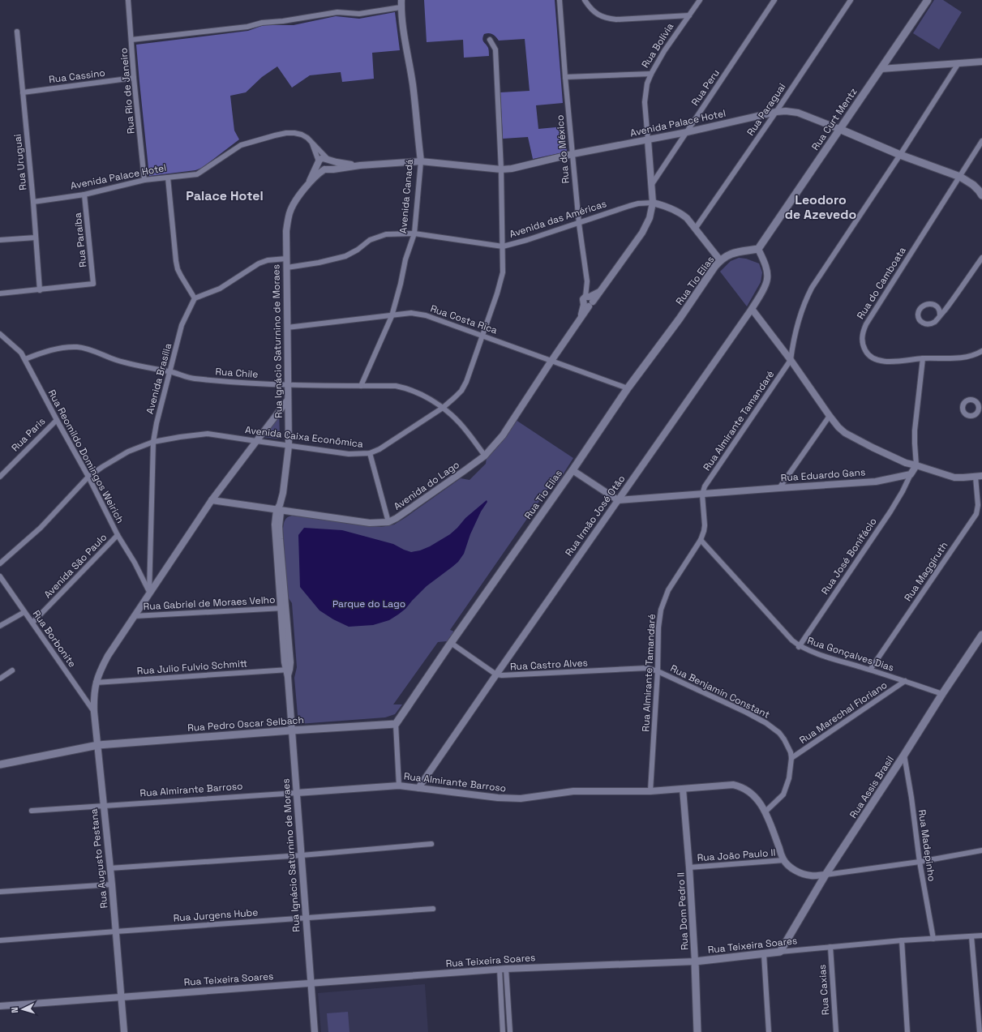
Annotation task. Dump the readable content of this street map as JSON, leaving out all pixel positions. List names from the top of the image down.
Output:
{
  "streets": {
    "main road": [
      "Rua Curt Mentz",
      "Avenida Palace Hotel",
      "Rua Tio Elias",
      "Rua Pedro Oscar Selbach",
      "Rua Assis Brasil",
      "Rua Dom Pedro II",
      "Rua Teixeira Soares"
    ],
    "street": [
      "Rua Bolívia",
      "Rua Cassino",
      "Rua Peru",
      "Rua Rio de Janeiro",
      "Rua Paraguai",
      "Rua do México",
      "Rua Uruguai",
      "Avenida Canadá",
      "Avenida das Américas",
      "Rua Paraíba",
      "Rua do Camboata",
      "Rua Costa Rica",
      "Rua Ignácio Saturnino de Moraes",
      "Rua Chile",
      "Avenida Brasília",
      "Rua Almirante Tamandaré",
      "Rua Paris",
      "Avenida Caixa Econômica",
      "Rua Reomildo Domingos Weirich",
      "Rua Eduardo Gans",
      "Avenida do Lago",
      "Rua Irmão José Otão",
      "Rua José Bonifácio",
      "Avenida São Paulo",
      "Rua Maggiruth",
      "Rua Gabriel de Moraes Velho",
      "Rua Borbonite",
      "Rua Gonçalves Dias",
      "Rua Castro Alves",
      "Rua Julio Fulvio Schmitt",
      "Rua Benjamin Constant",
      "Rua Marechal Floriano",
      "Rua Almirante Barroso",
      "Rua Madepinho",
      "Rua João Paulo II",
      "Rua Augusto Pestana",
      "Rua Jurgens Hube",
      "Rua Caxias"
    ]
  },
  "crossings": [
    ["Rua Bolívia", "Rua Peru"],
    ["Rua Bolívia", "Avenida Palace Hotel"],
    ["Rua Bolívia", "Avenida das Américas"],
    ["Rua Bolívia", "Avenida do Lago"],
    ["Rua Cassino", "Rua Rio de Janeiro"],
    ["Rua Cassino", "Rua Uruguai"],
    ["Rua Peru", "Avenida Palace Hotel"],
    ["Rua Rio de Janeiro", "Avenida Palace Hotel"],
    ["Rua Paraguai", "Avenida Palace Hotel"],
    ["Rua Paraguai", "Avenida das Américas"],
    ["Rua Curt Mentz", "Avenida Palace Hotel"],
    ["Rua Curt Mentz", "Rua Tio Elias"],
    ["Rua Curt Mentz", "Rua Irmão José Otão"],
    ["Avenida Palace Hotel", "Rua do México"],
    ["Avenida Palace Hotel", "Rua Uruguai"],
    ["Avenida Palace Hotel", "Avenida Canadá"],
    ["Avenida Palace Hotel", "Rua Paraíba"],
    ["Avenida Palace Hotel", "Rua do Camboata"],
    ["Avenida Palace Hotel", "Rua Ignácio Saturnino de Moraes"],
    ["Avenida Palace Hotel", "Avenida Caixa Econômica"],
    ["Rua do México", "Avenida das Américas"],
    ["Rua do México", "Avenida do Lago"],
    ["Rua Uruguai", "Rua Paraíba"],
    ["Avenida Canadá", "Avenida das Américas"],
    ["Avenida Canadá", "Rua Costa Rica"],
    ["Avenida Canadá", "Rua Chile"],
    ["Avenida das Américas", "Rua Tio Elias"],
    ["Avenida das Américas", "Rua Ignácio Saturnino de Moraes"],
    ["Avenida das Américas", "Avenida Caixa Econômica"],
    ["Avenida das Américas", "Avenida do Lago"],
    ["Rua Tio Elias", "Rua Costa Rica"],
    ["Rua Tio Elias", "Rua Irmão José Otão"],
    ["Rua Tio Elias", "Rua Castro Alves"],
    ["Rua Tio Elias", "Rua Pedro Oscar Selbach"],
    ["Rua Costa Rica", "Rua Ignácio Saturnino de Moraes"],
    ["Rua Costa Rica", "Avenida Caixa Econômica"],
    ["Rua Costa Rica", "Avenida do Lago"],
    ["Rua Ignácio Saturnino de Moraes", "Rua Chile"],
    ["Rua Ignácio Saturnino de Moraes", "Avenida Caixa Econômica"],
    ["Rua Ignácio Saturnino de Moraes", "Avenida do Lago"],
    ["Rua Ignácio Saturnino de Moraes", "Rua Gabriel de Moraes Velho"],
    ["Rua Ignácio Saturnino de Moraes", "Rua Julio Fulvio Schmitt"],
    ["Rua Ignácio Saturnino de Moraes", "Rua Pedro Oscar Selbach"],
    ["Rua Ignácio Saturnino de Moraes", "Rua Almirante Barroso"],
    ["Rua Ignácio Saturnino de Moraes", "Rua Augusto Pestana"],
    ["Rua Ignácio Saturnino de Moraes", "Rua Jurgens Hube"],
    ["Rua Ignácio Saturnino de Moraes", "Rua Teixeira Soares"],
    ["Rua Chile", "Avenida Brasília"],
    ["Rua Chile", "Avenida Caixa Econômica"],
    ["Rua Chile", "Rua Reomildo Domingos Weirich"],
    ["Rua Chile", "Avenida do Lago"],
    ["Avenida Brasília", "Avenida Caixa Econômica"],
    ["Avenida Brasília", "Rua Reomildo Domingos Weirich"],
    ["Avenida Brasília", "Rua Augusto Pestana"],
    ["Rua Almirante Tamandaré", "Rua Eduardo Gans"],
    ["Rua Almirante Tamandaré", "Rua Gonçalves Dias"],
    ["Rua Almirante Tamandaré", "Rua Castro Alves"],
    ["Rua Almirante Tamandaré", "Rua Benjamin Constant"],
    ["Rua Almirante Tamandaré", "Rua Almirante Barroso"],
    ["Rua Paris", "Rua Reomildo Domingos Weirich"],
    ["Avenida Caixa Econômica", "Rua Reomildo Domingos Weirich"],
    ["Avenida Caixa Econômica", "Rua Augusto Pestana"],
    ["Rua Reomildo Domingos Weirich", "Avenida São Paulo"],
    ["Rua Reomildo Domingos Weirich", "Rua Augusto Pestana"],
    ["Rua Eduardo Gans", "Rua Irmão José Otão"],
    ["Rua Eduardo Gans", "Rua José Bonifácio"],
    ["Avenida do Lago", "Rua Augusto Pestana"],
    ["Rua Irmão José Otão", "Rua Castro Alves"],
    ["Rua Irmão José Otão", "Rua Almirante Barroso"],
    ["Rua José Bonifácio", "Rua Gonçalves Dias"],
    ["Avenida São Paulo", "Rua Borbonite"],
    ["Rua Maggiruth", "Rua Gonçalves Dias"],
    ["Rua Gabriel de Moraes Velho", "Rua Augusto Pestana"],
    ["Rua Borbonite", "Rua Augusto Pestana"],
    ["Rua Gonçalves Dias", "Rua Marechal Floriano"],
    ["Rua Gonçalves Dias", "Rua Assis Brasil"],
    ["Rua Castro Alves", "Rua Benjamin Constant"],
    ["Rua Julio Fulvio Schmitt", "Rua Augusto Pestana"],
    ["Rua Benjamin Constant", "Rua Marechal Floriano"],
    ["Rua Benjamin Constant", "Rua Almirante Barroso"],
    ["Rua Pedro Oscar Selbach", "Rua Augusto Pestana"],
    ["Rua Almirante Barroso", "Rua João Paulo II"],
    ["Rua Almirante Barroso", "Rua Augusto Pestana"],
    ["Rua Almirante Barroso", "Rua Dom Pedro II"],
    ["Rua Assis Brasil", "Rua Madepinho"],
    ["Rua Assis Brasil", "Rua Teixeira Soares"],
    ["Rua Madepinho", "Rua Teixeira Soares"],
    ["Rua João Paulo II", "Rua Dom Pedro II"],
    ["Rua Augusto Pestana", "Rua Jurgens Hube"],
    ["Rua Augusto Pestana", "Rua Teixeira Soares"],
    ["Rua Dom Pedro II", "Rua Teixeira Soares"],
    ["Rua Teixeira Soares", "Rua Caxias"]
  ],
  "districts": ["Palace Hotel", "Leodoro de Azevedo"],
  "parks": ["Parque do Lago"],
  "north": "left"
}
